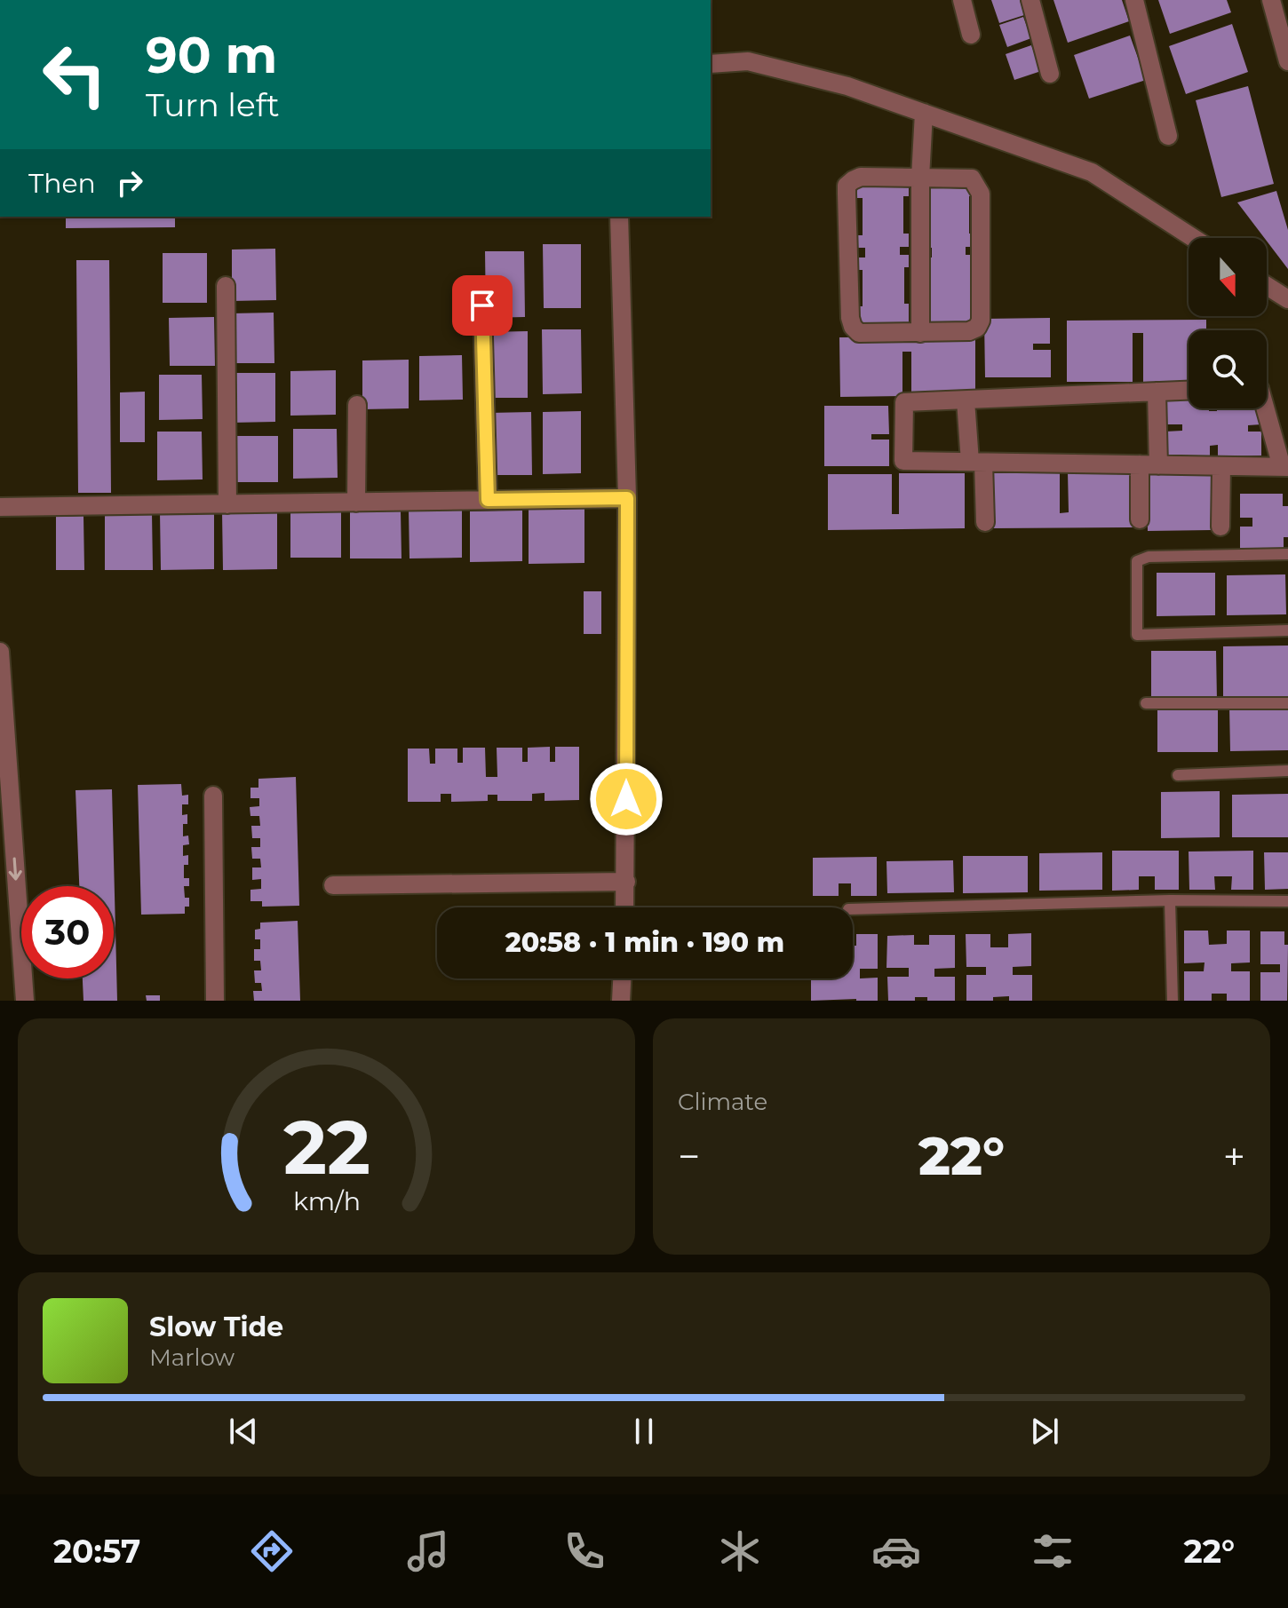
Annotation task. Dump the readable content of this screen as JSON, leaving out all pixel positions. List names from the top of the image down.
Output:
{
  "north": "bottom",
  "page": {
    "turn": ["90 m", "Turn left"],
    "then": "Then",
    "limit": "30",
    "trip": "20:58 · 1 min · 190 m",
    "tile": "Climate",
    "heat": ["−", "22°", "+"],
    "song": ["Slow Tide", "Marlow"],
    "tabs": ["20:57", "22°"],
    "gauge": ["22", "km/h"]
  }
}
